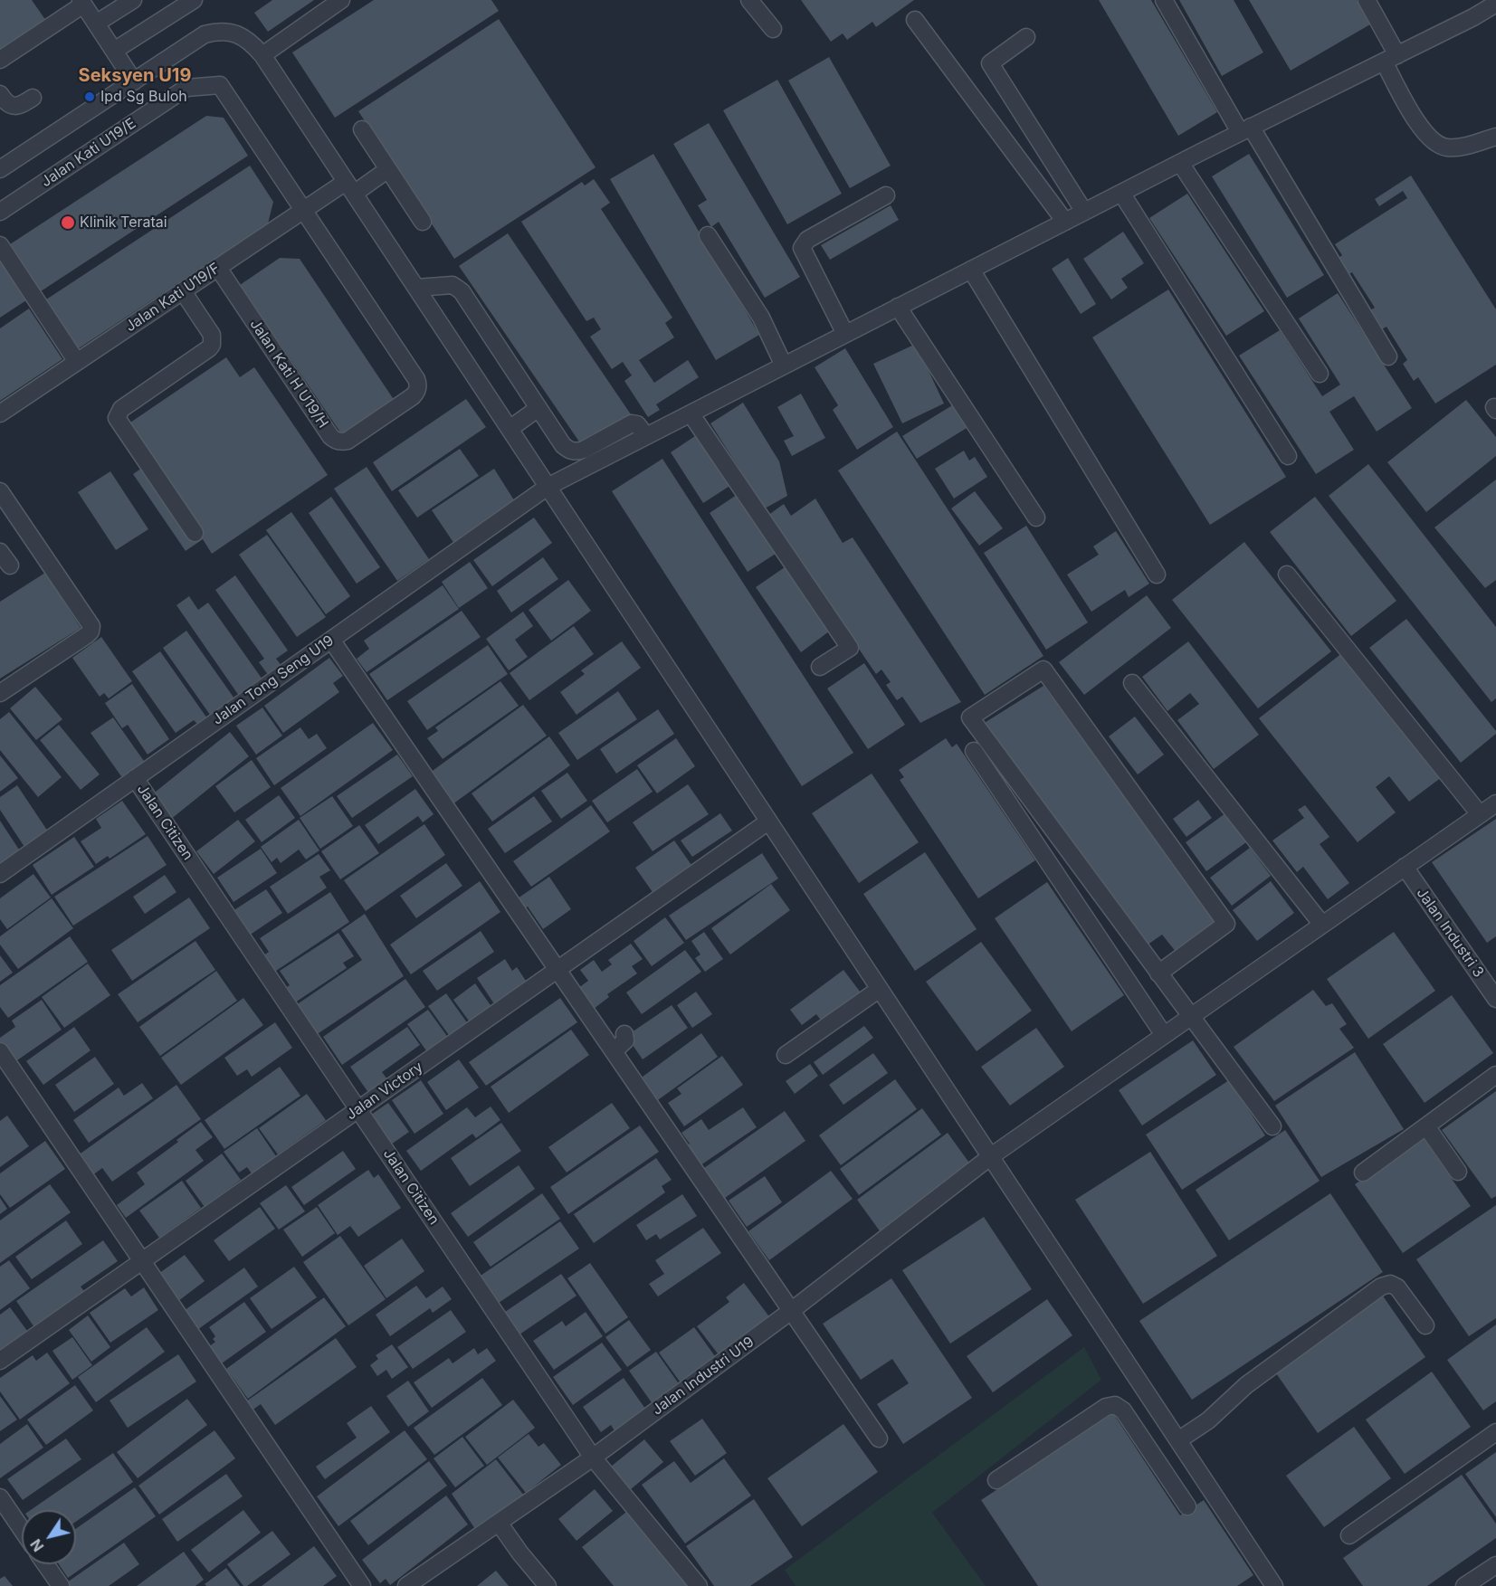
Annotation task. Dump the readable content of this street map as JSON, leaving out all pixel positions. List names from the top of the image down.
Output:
{
  "streets": {
    "street": [
      "Jalan Kati U19/E",
      "Jalan Kati U19/F",
      "Jalan Kati H U19/H",
      "Jalan Tong Seng U19",
      "Jalan Citizen",
      "Jalan Industri 3",
      "Jalan Victory",
      "Jalan Industri U19"
    ]
  },
  "crossings": [
    ["Jalan Kati U19/E", "Jalan Kati U19/F"],
    ["Jalan Kati U19/E", "Jalan Kati H U19/H"],
    ["Jalan Kati U19/F", "Jalan Kati H U19/H"],
    ["Jalan Tong Seng U19", "Jalan Citizen"],
    ["Jalan Citizen", "Jalan Victory"],
    ["Jalan Citizen", "Jalan Industri U19"],
    ["Jalan Industri 3", "Jalan Industri U19"]
  ],
  "districts": ["Seksyen U19"],
  "places": ["Ipd Sg Buloh", "Klinik Teratai"],
  "north": "bottom left"
}
